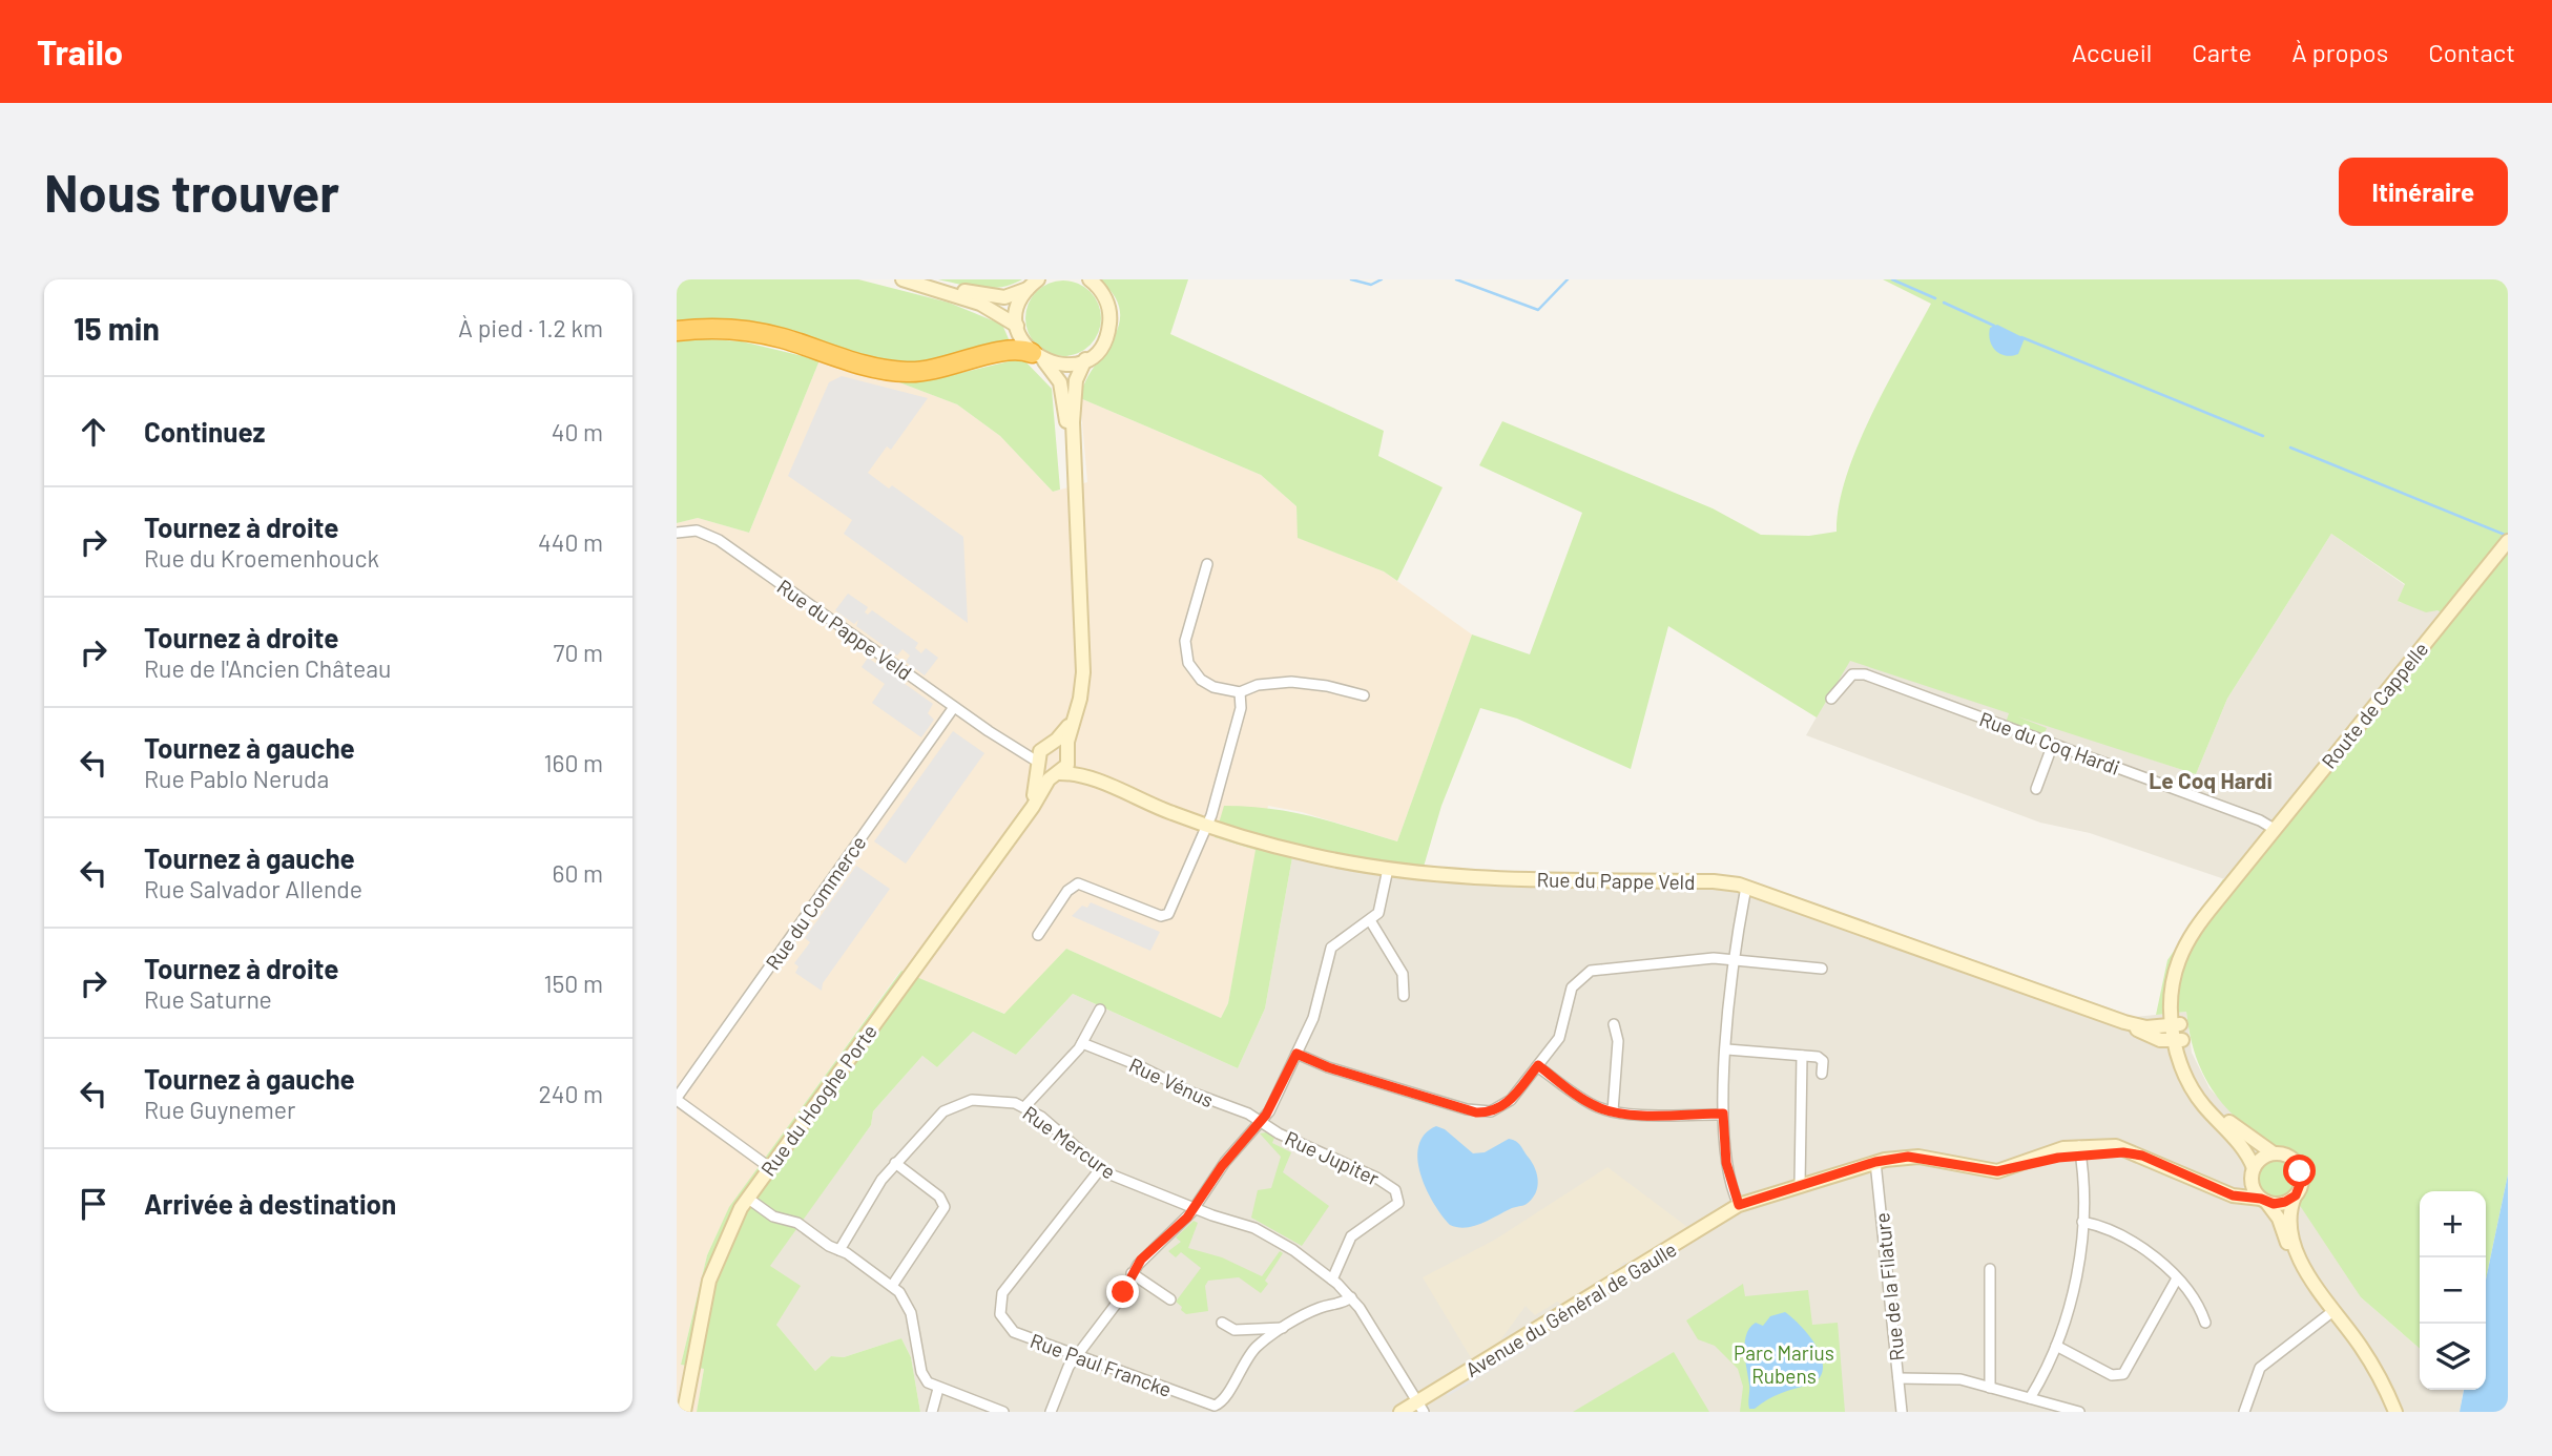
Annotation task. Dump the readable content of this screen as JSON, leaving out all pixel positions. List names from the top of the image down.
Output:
{
  "streets": {
    "street": [
      "Rue du Pappe Veld",
      "Route de Cappelle",
      "Rue du Coq Hardi",
      "Rue du Commerce",
      "Rue Vénus",
      "Rue du Hooghe Porte",
      "Rue Mercure",
      "Rue Jupiter",
      "Rue de la Filature",
      "Avenue du Général de Gaulle",
      "Rue Paul Francke"
    ]
  },
  "crossings": [
    ["Rue du Pappe Veld", "Route de Cappelle"],
    ["Rue du Pappe Veld", "Rue du Commerce"],
    ["Rue du Pappe Veld", "Rue du Hooghe Porte"],
    ["Route de Cappelle", "Rue du Coq Hardi"],
    ["Rue Vénus", "Rue Jupiter"],
    ["Rue Mercure", "Rue Jupiter"],
    ["Rue Mercure", "Avenue du Général de Gaulle"],
    ["Rue Mercure", "Rue Paul Francke"],
    ["Rue de la Filature", "Avenue du Général de Gaulle"]
  ],
  "districts": ["Le Coq Hardi"],
  "parks": ["Parc Marius Rubens"],
  "page": {
    "header": "Trailo",
    "nav": [
      "Accueil",
      "Carte",
      "À propos",
      "Contact"
    ],
    "buttons": "Itinéraire",
    "title": "Nous trouver",
    "heading": ["15 min", "À pied · 1.2 km"],
    "list": [
      ["Continuez", "40 m"],
      ["Tournez à droite", "Rue du Kroemenhouck", "440 m"],
      ["Tournez à droite", "Rue de l'Ancien Château", "70 m"],
      ["Tournez à gauche", "Rue Pablo Neruda", "160 m"],
      ["Tournez à gauche", "Rue Salvador Allende", "60 m"],
      ["Tournez à droite", "Rue Saturne", "150 m"],
      ["Tournez à gauche", "Rue Guynemer", "240 m"],
      "Arrivée à destination"
    ],
    "map_buttons": ["+", "−"]
  }
}
